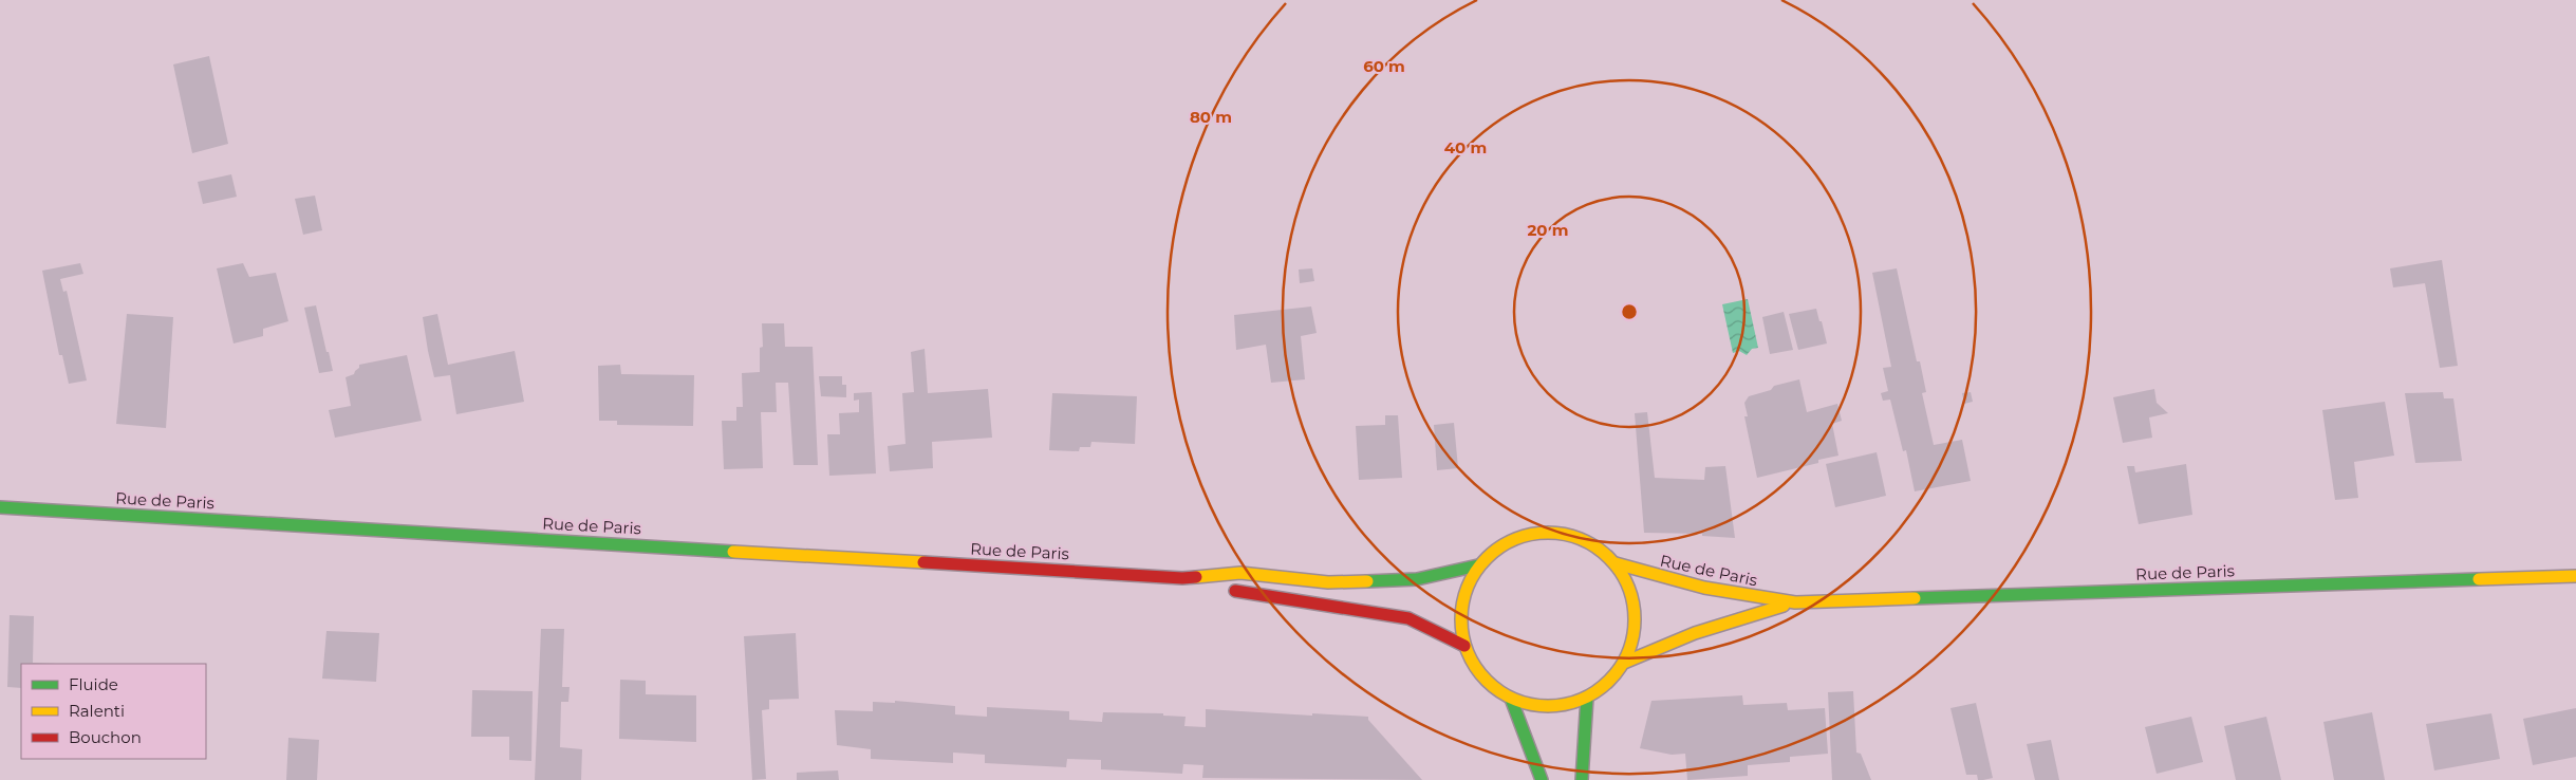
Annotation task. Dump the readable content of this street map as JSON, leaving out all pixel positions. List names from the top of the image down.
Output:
{
  "streets": {
    "main road": ["Rue de Paris"]
  },
  "legend": ["Fluide", "Ralenti", "Bouchon"],
  "rings": [
    "60 m",
    "80 m",
    "40 m",
    "20 m"
  ]
}
